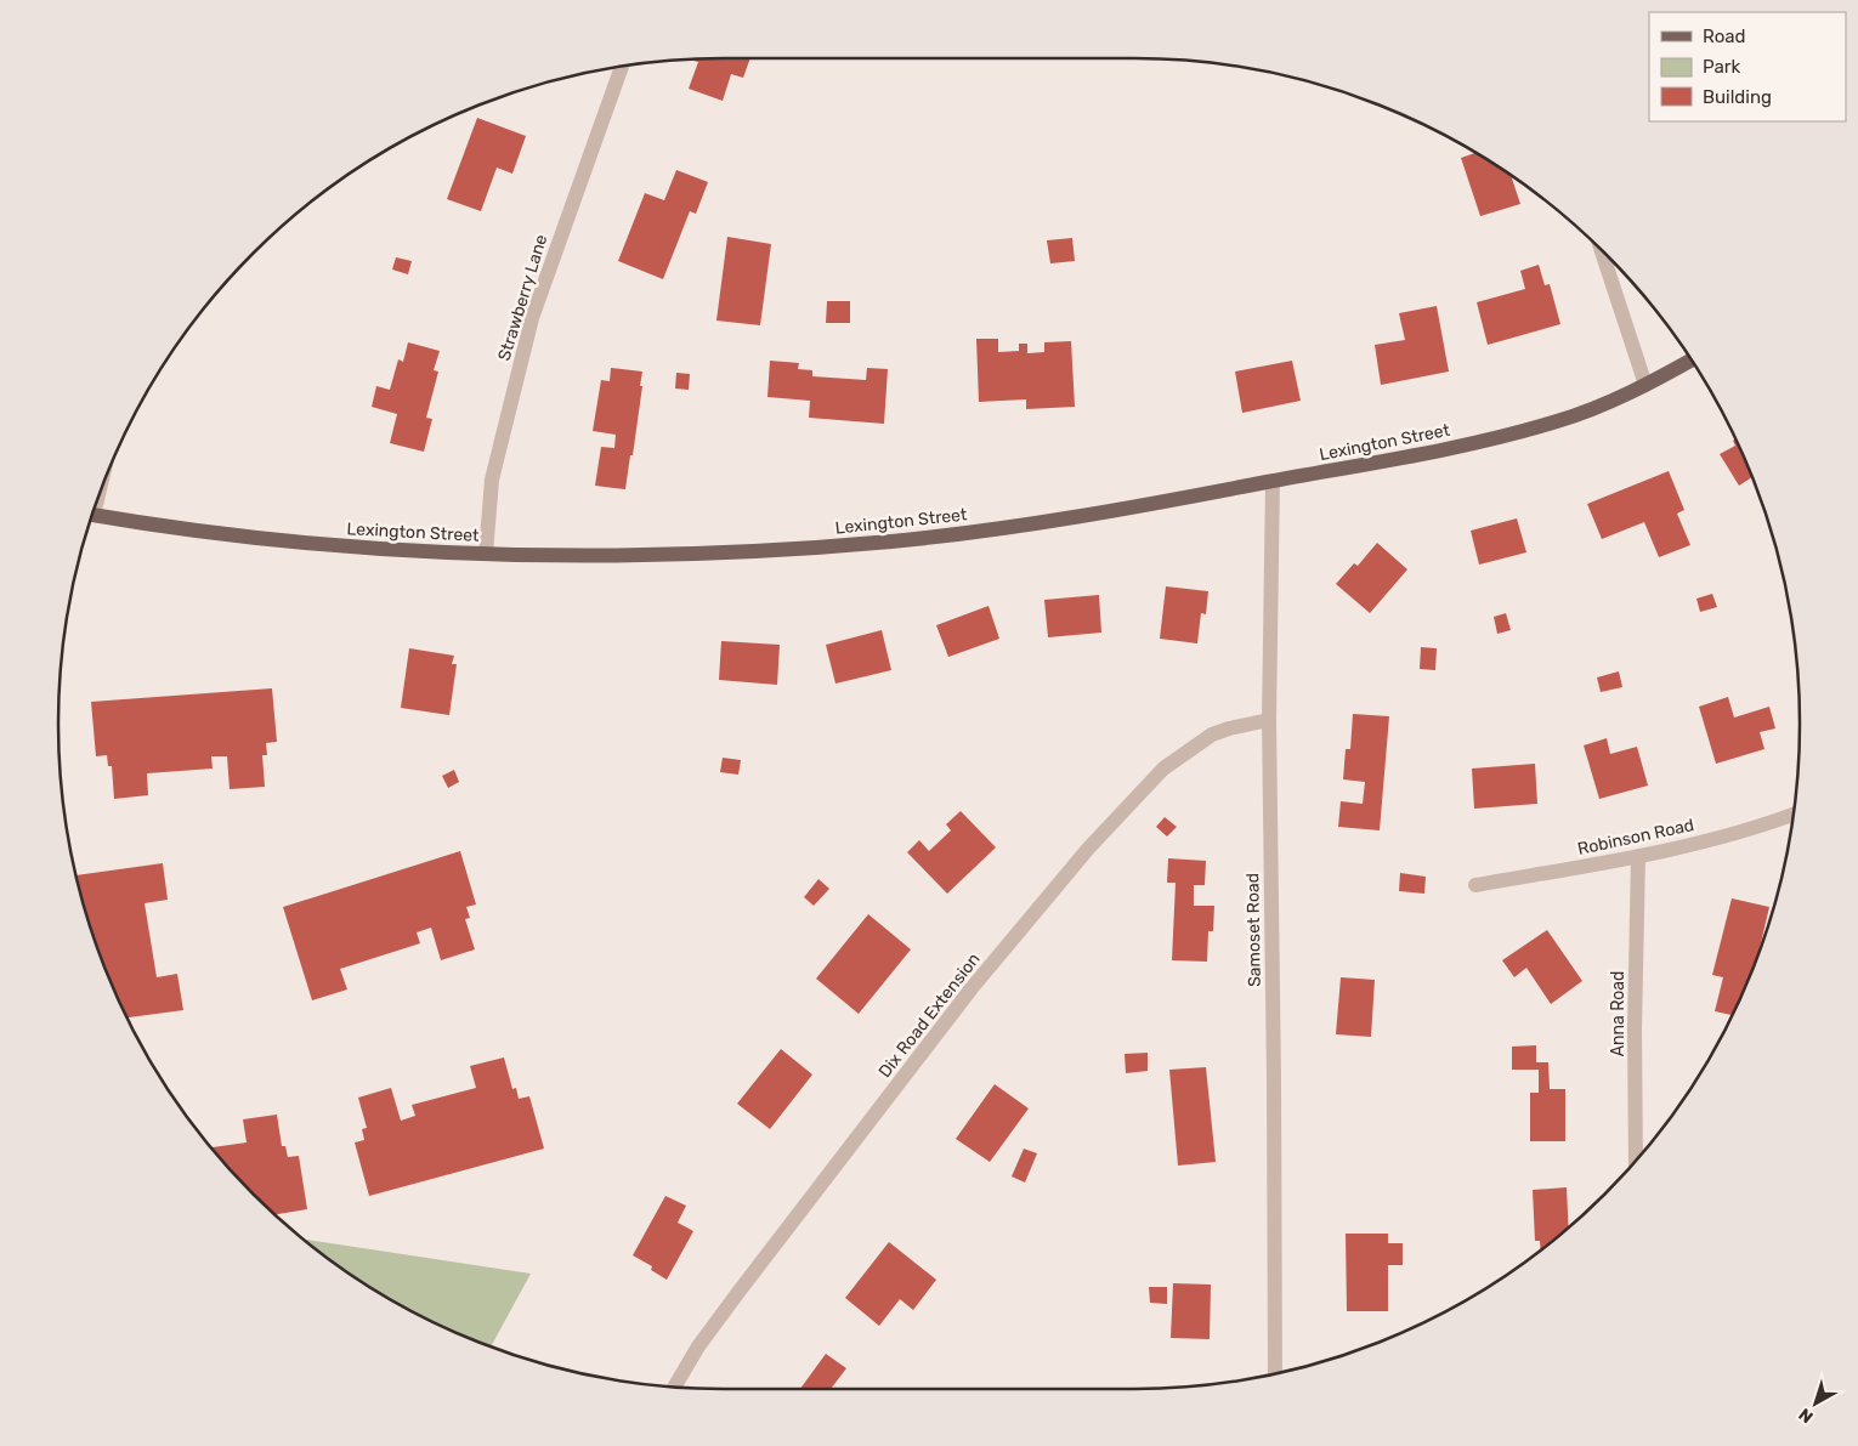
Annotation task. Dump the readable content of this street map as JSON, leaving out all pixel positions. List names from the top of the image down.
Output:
{
  "streets": {
    "main road": ["Lexington Street"],
    "street": [
      "Strawberry Lane",
      "Robinson Road",
      "Samoset Road",
      "Anna Road",
      "Dix Road Extension"
    ]
  },
  "crossings": [
    ["Strawberry Lane", "Lexington Street"],
    ["Lexington Street", "Samoset Road"],
    ["Robinson Road", "Anna Road"],
    ["Samoset Road", "Dix Road Extension"]
  ],
  "legend": ["Road", "Park", "Building"],
  "north": "bottom left"
}
